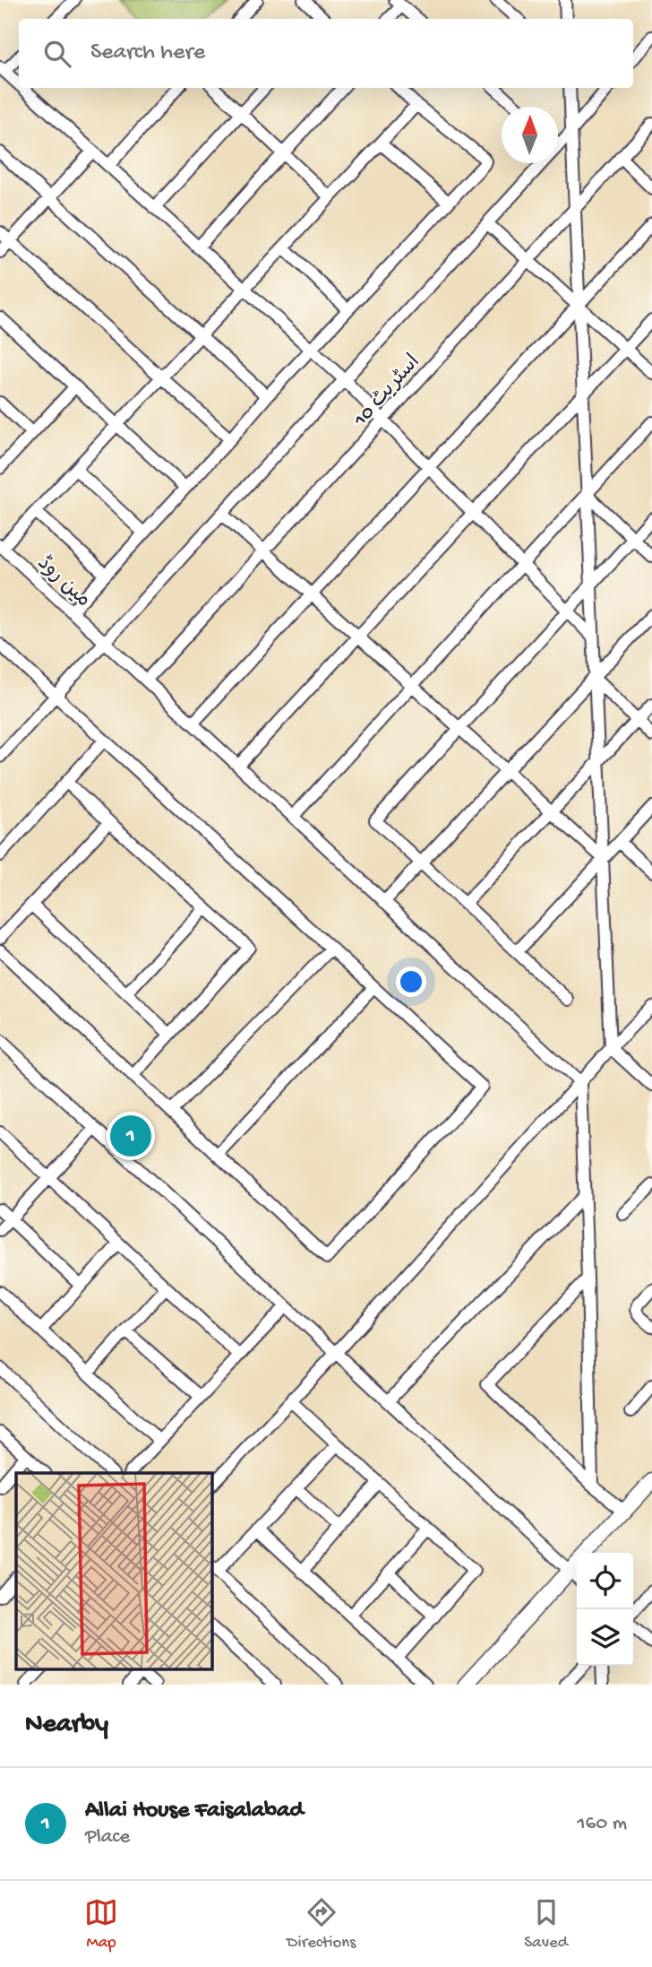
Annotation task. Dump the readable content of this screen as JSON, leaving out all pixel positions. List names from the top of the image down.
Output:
{
  "streets": {
    "street": ["اسٹریٹ 10", "مین روڈ"]
  },
  "crossings": [
    ["اسٹریٹ 10", "مین روڈ"]
  ],
  "north": "top",
  "page": {
    "search": "Search here",
    "pins": "1",
    "heading": "Nearby",
    "list": [
      {
        "mark": "1",
        "name": "Allai House Faisalabad",
        "note": "Place",
        "value": "160 m"
      }
    ],
    "nav": ["Map", "Directions", "Saved"]
  }
}
